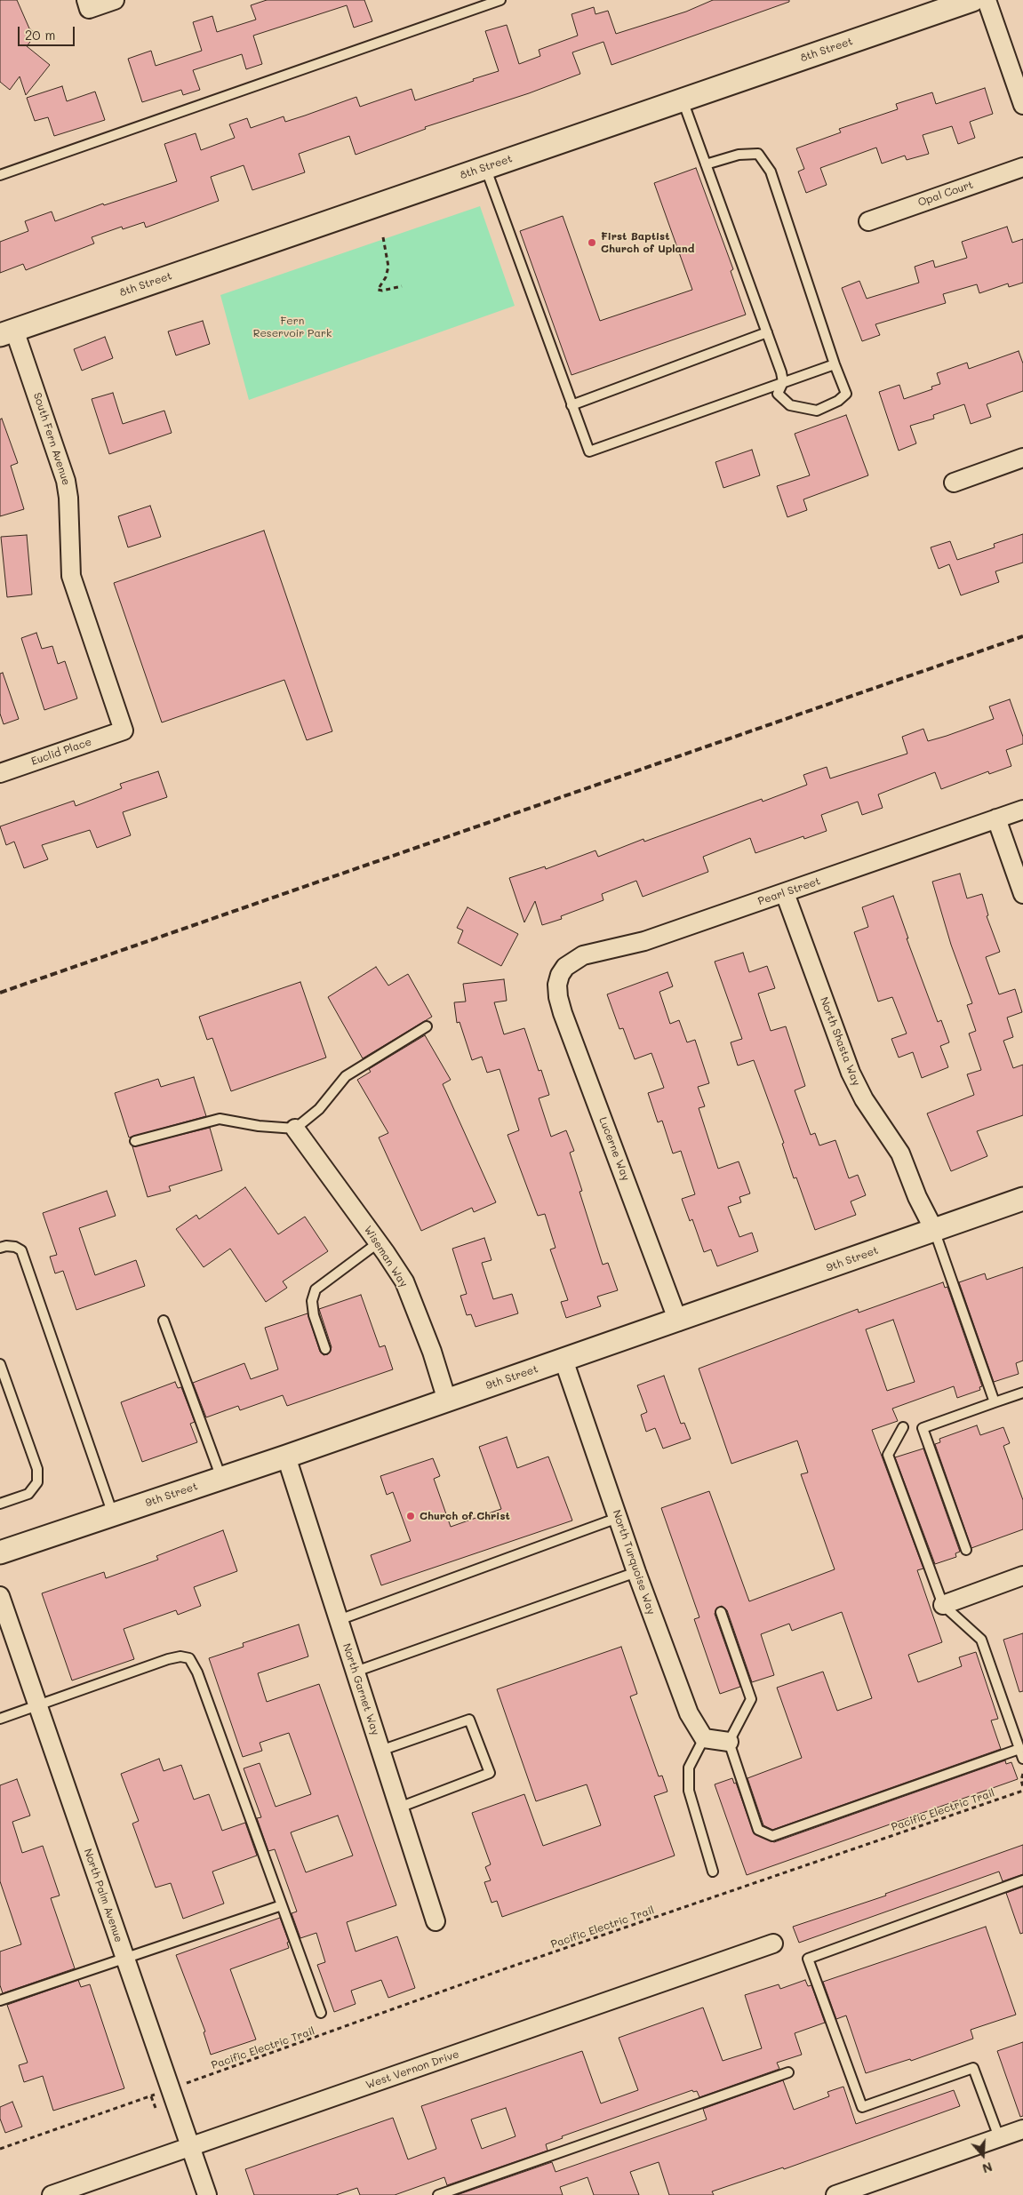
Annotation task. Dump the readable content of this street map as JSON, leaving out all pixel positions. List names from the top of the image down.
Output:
{
  "streets": {
    "street": [
      "8th Street",
      "Opal Court",
      "South Fern Avenue",
      "Euclid Place",
      "Pearl Street",
      "North Shasta Way",
      "Lucerne Way",
      "Wiseman Way",
      "9th Street",
      "North Turquoise Way",
      "North Garnet Way",
      "North Palm Avenue",
      "West Vernon Drive"
    ],
    "path": ["Pacific Electric Trail"]
  },
  "crossings": [
    ["8th Street", "South Fern Avenue"],
    ["South Fern Avenue", "Euclid Place"],
    ["Pearl Street", "North Shasta Way"],
    ["Pearl Street", "Lucerne Way"],
    ["North Shasta Way", "9th Street"],
    ["Lucerne Way", "9th Street"],
    ["Wiseman Way", "9th Street"],
    ["9th Street", "North Turquoise Way"],
    ["9th Street", "North Garnet Way"],
    ["North Palm Avenue", "West Vernon Drive"]
  ],
  "parks": ["Fern Reservoir Park"],
  "places": ["First Baptist Church of Upland", "Church of Christ"],
  "scale_bar": "20 m",
  "north": "bottom"
}
